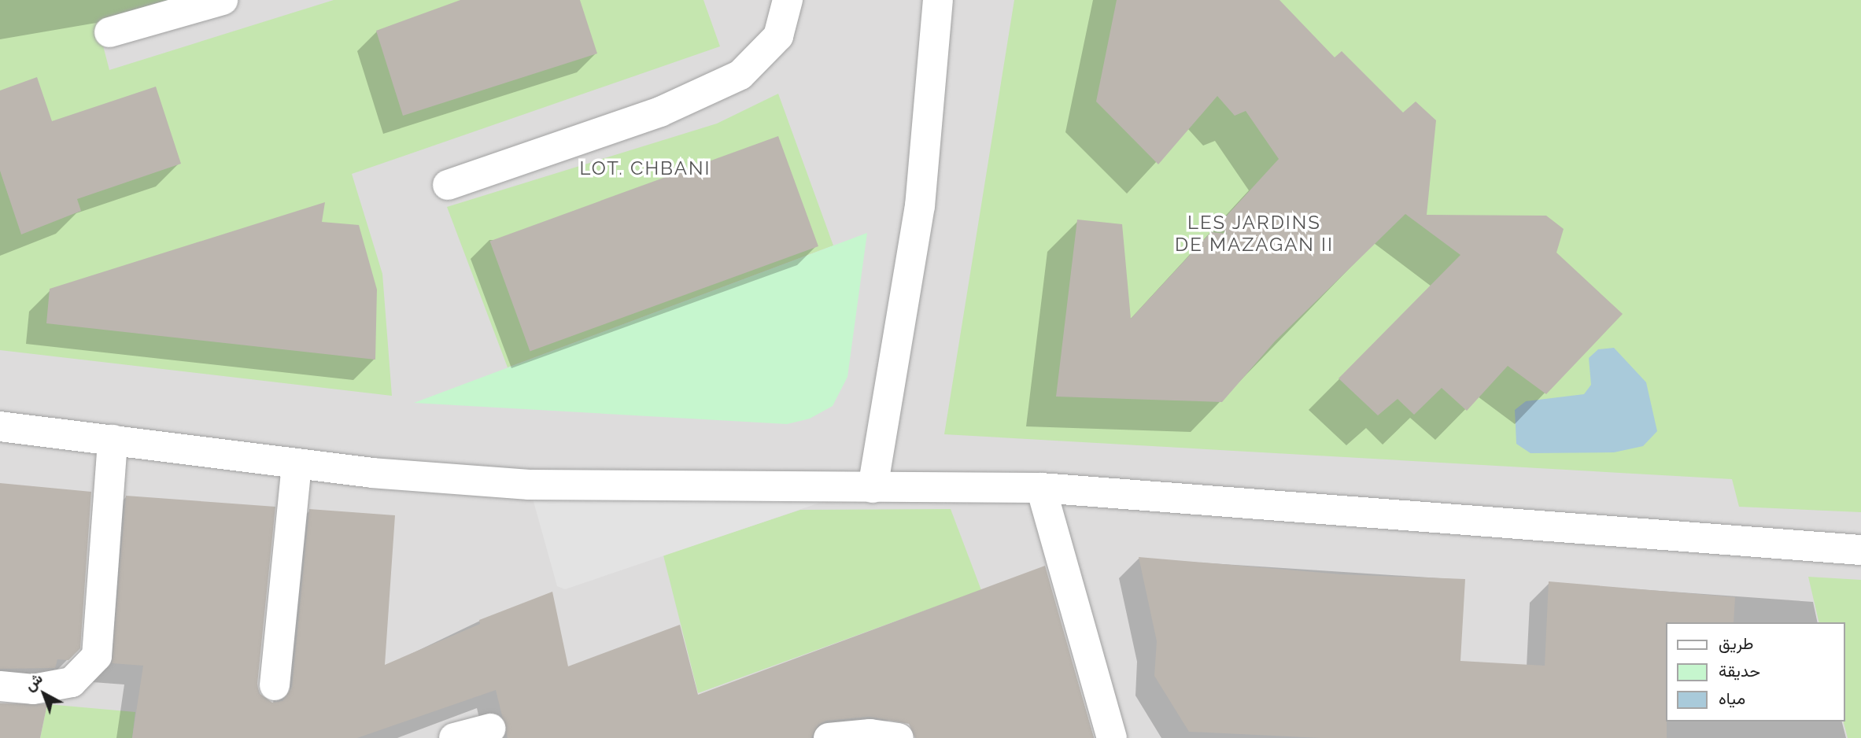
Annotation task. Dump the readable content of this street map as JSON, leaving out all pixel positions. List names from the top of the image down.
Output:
{
  "districts": ["LOT. CHBANI", "LES JARDINS DE MAZAGAN II"],
  "legend": ["طريق", "حديقة", "مياه"],
  "north": "top left"
}
